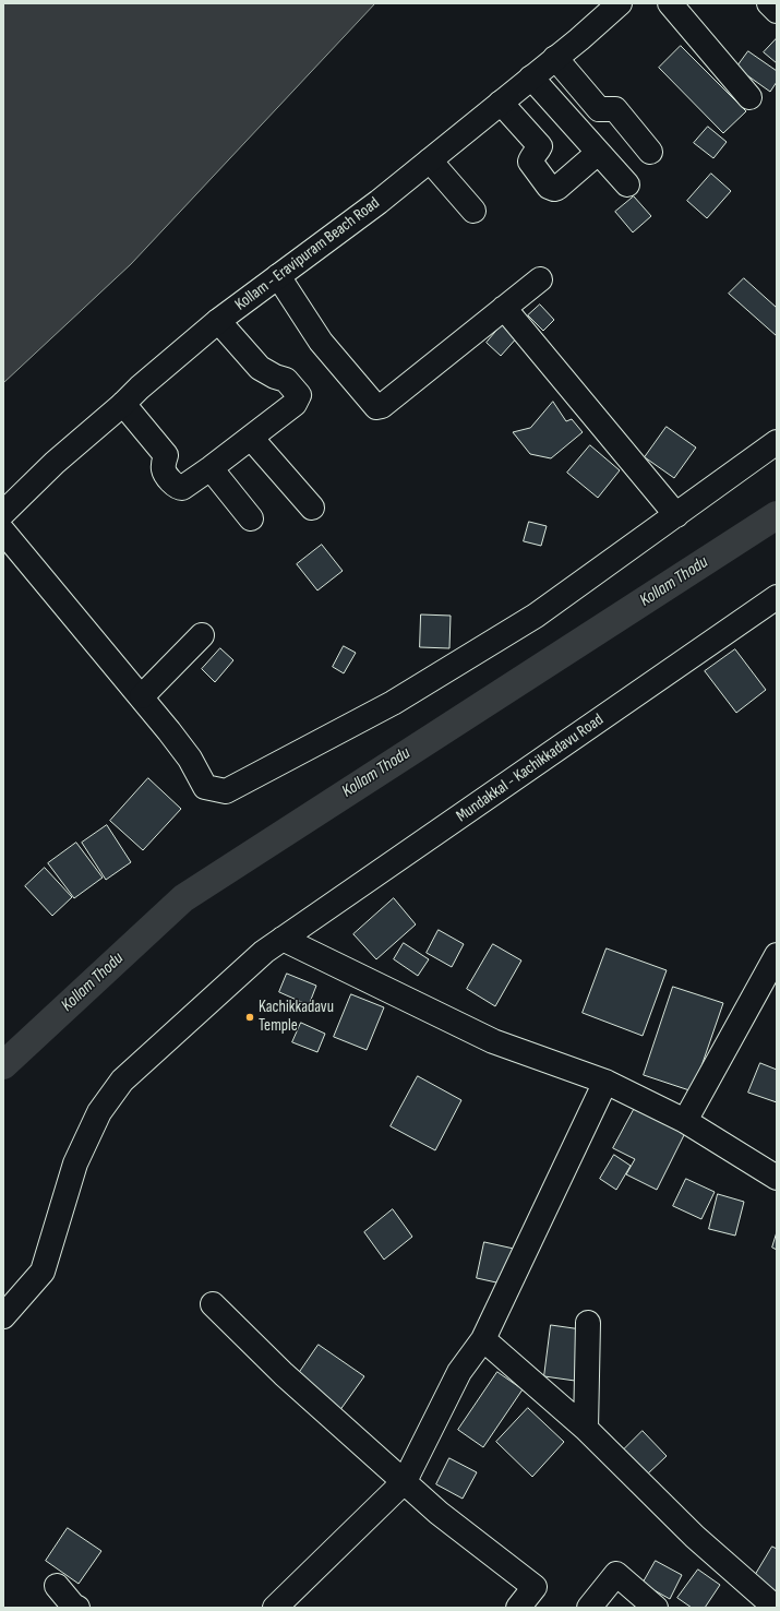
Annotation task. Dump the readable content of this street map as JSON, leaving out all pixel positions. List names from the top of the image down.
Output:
{
  "streets": {
    "street": ["Kollam - Eravipuram Beach Road", "Mundakkal - Kachikkadavu Road"]
  },
  "water": ["Kollam Thodu"],
  "places": ["Kachikkadavu Temple"]
}
